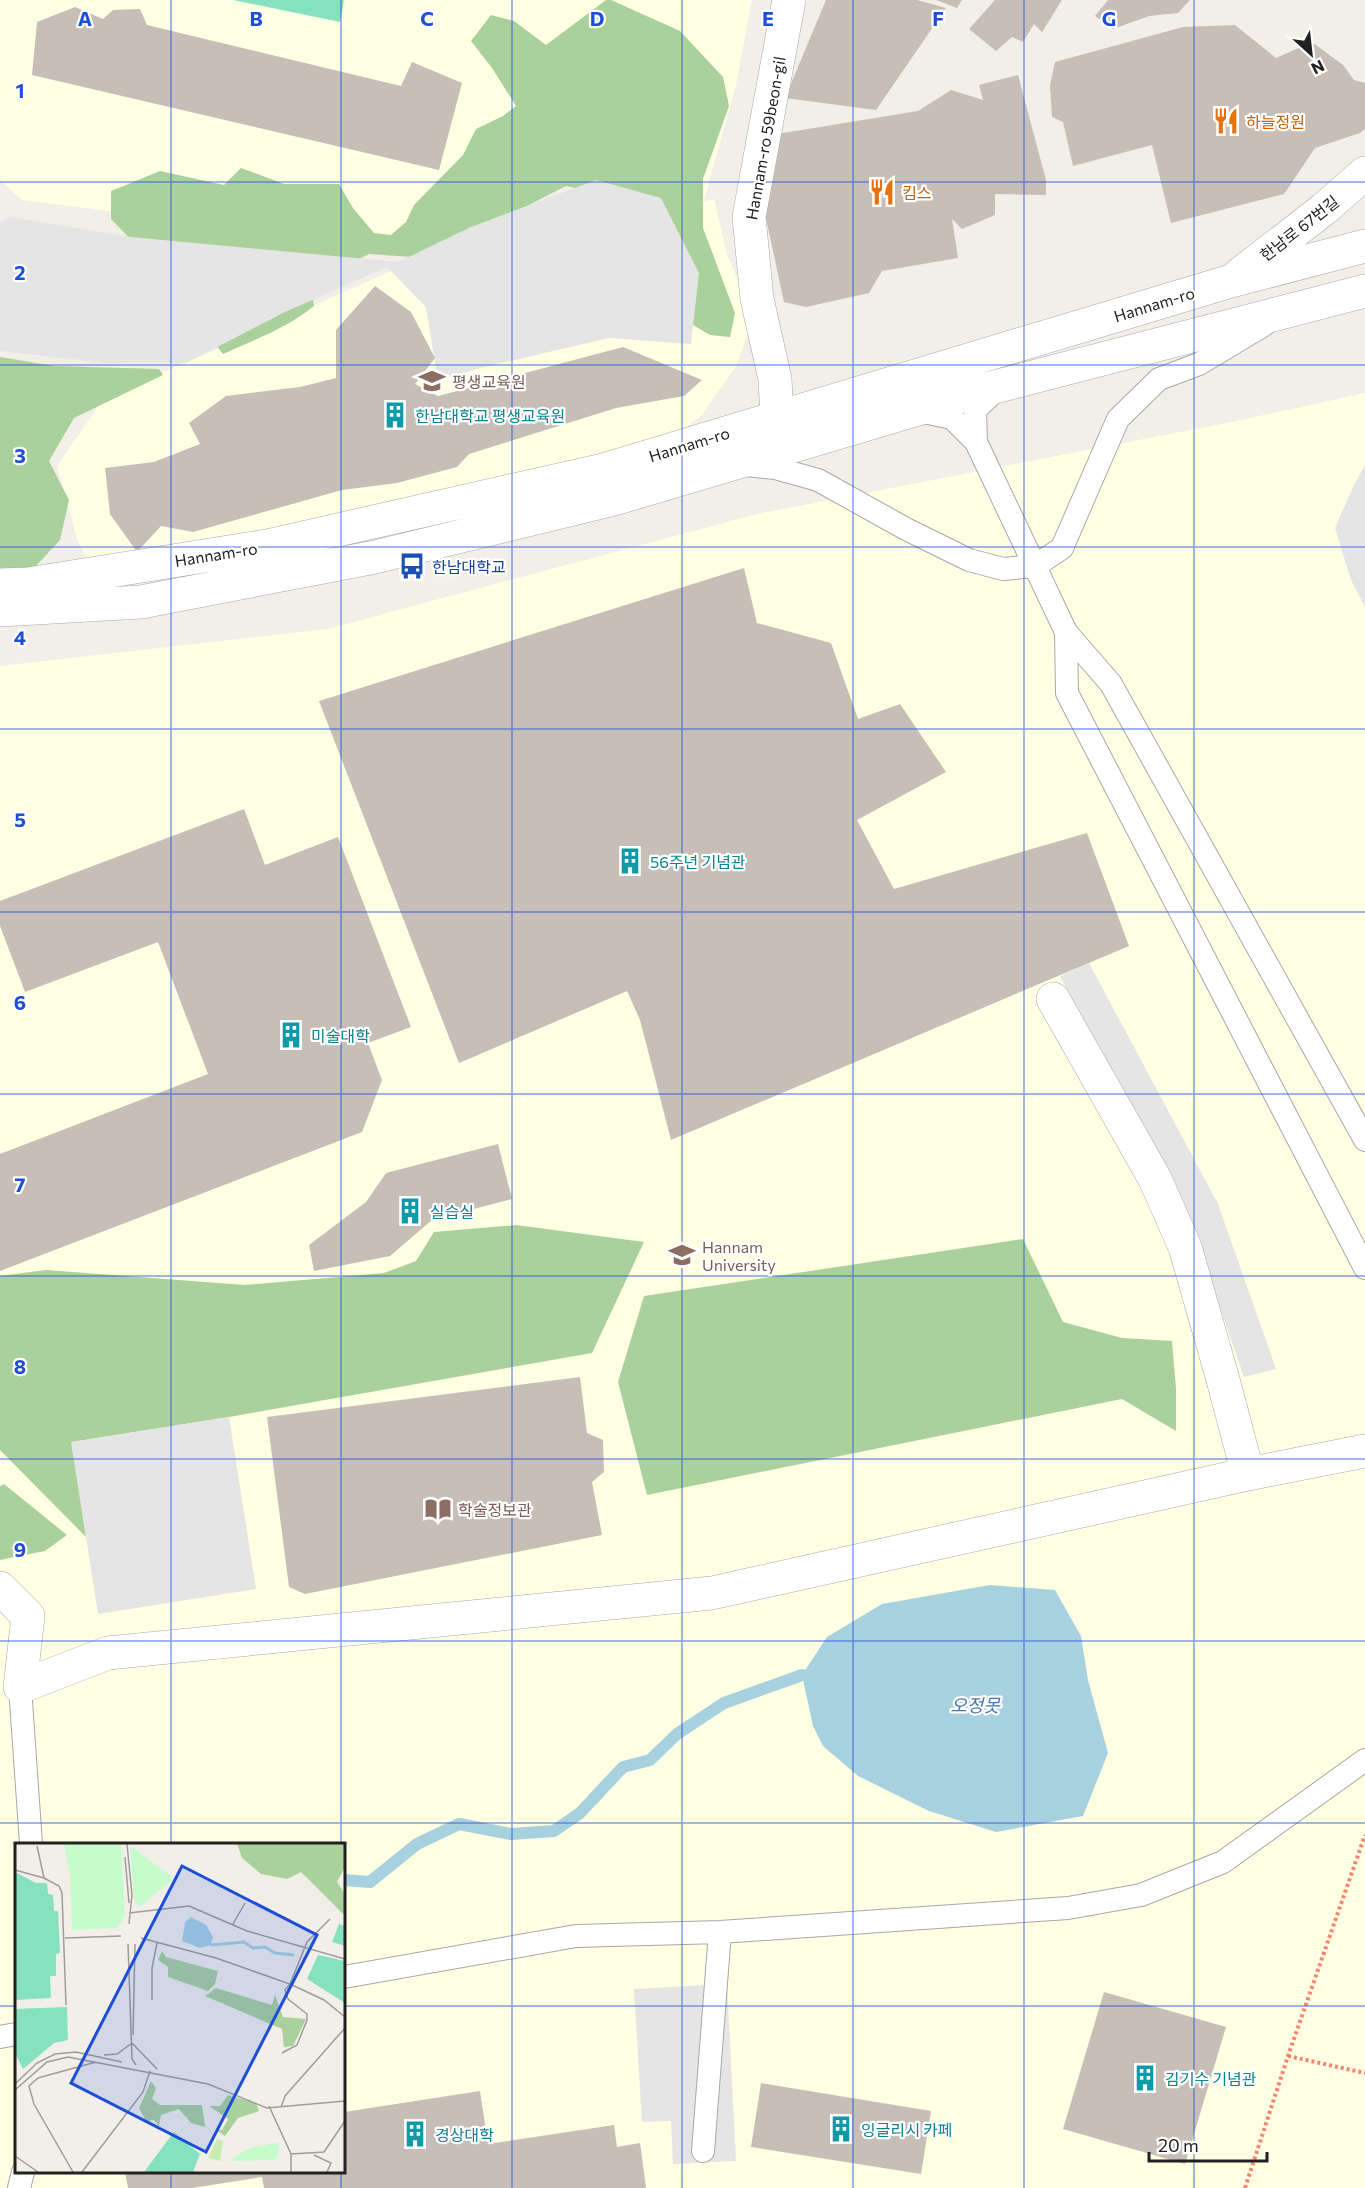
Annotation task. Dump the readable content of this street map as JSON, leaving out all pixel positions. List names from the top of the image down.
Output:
{
  "streets": {
    "street": ["Hannam-ro 59beon-gil", "한남로 67번길", "Hannam-ro"]
  },
  "crossings": [
    ["Hannam-ro 59beon-gil", "Hannam-ro"],
    ["한남로 67번길", "Hannam-ro"]
  ],
  "water": ["오정못"],
  "places": {
    "restaurant": ["하늘정원", "킴스"],
    "school or university": ["평생교육원", "Hannam University"],
    "building": [
      "한남대학교 평생교육원",
      "56주년 기념관",
      "미술대학",
      "실습실",
      "김기수 기념관",
      "잉글리시 카페",
      "경상대학"
    ],
    "bus stop": ["한남대학교"],
    "library": ["학술정보관"]
  },
  "scale_bar": "20 m",
  "north": "bottom right",
  "grid": {
    "columns": [
      "A",
      "B",
      "C",
      "D",
      "E",
      "F",
      "G"
    ],
    "rows": [
      "1",
      "2",
      "3",
      "4",
      "5",
      "6",
      "7",
      "8",
      "9"
    ]
  }
}
